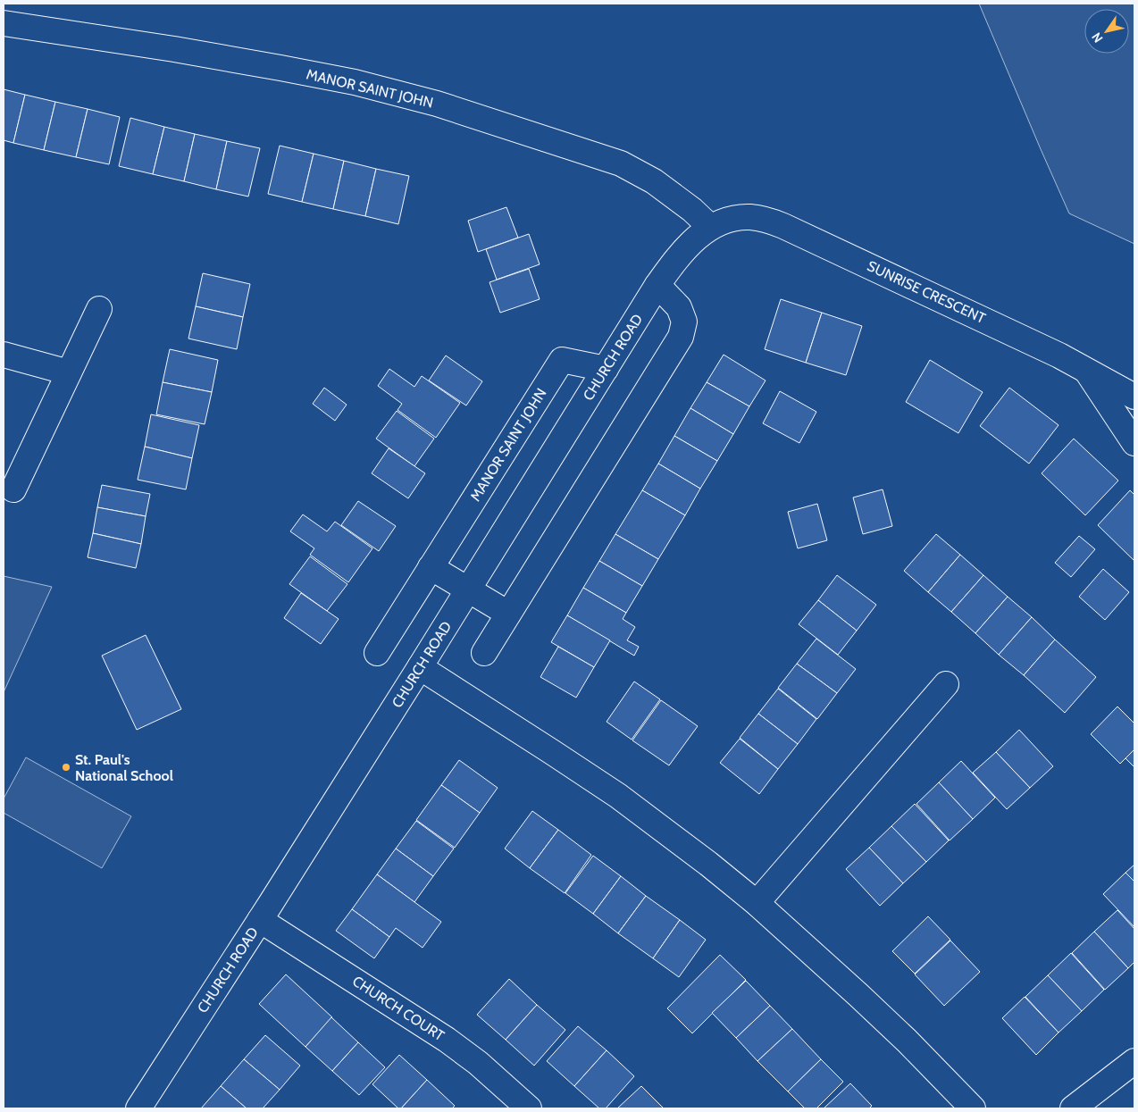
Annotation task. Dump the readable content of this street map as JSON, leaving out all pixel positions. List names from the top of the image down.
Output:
{
  "streets": {
    "street": [
      "MANOR SAINT JOHN",
      "SUNRISE CRESCENT",
      "CHURCH ROAD",
      "CHURCH COURT"
    ]
  },
  "crossings": [
    ["MANOR SAINT JOHN", "SUNRISE CRESCENT"],
    ["MANOR SAINT JOHN", "CHURCH ROAD"],
    ["SUNRISE CRESCENT", "CHURCH ROAD"],
    ["CHURCH ROAD", "CHURCH COURT"]
  ],
  "places": ["St. Paul's National School"],
  "north": "bottom left"
}
